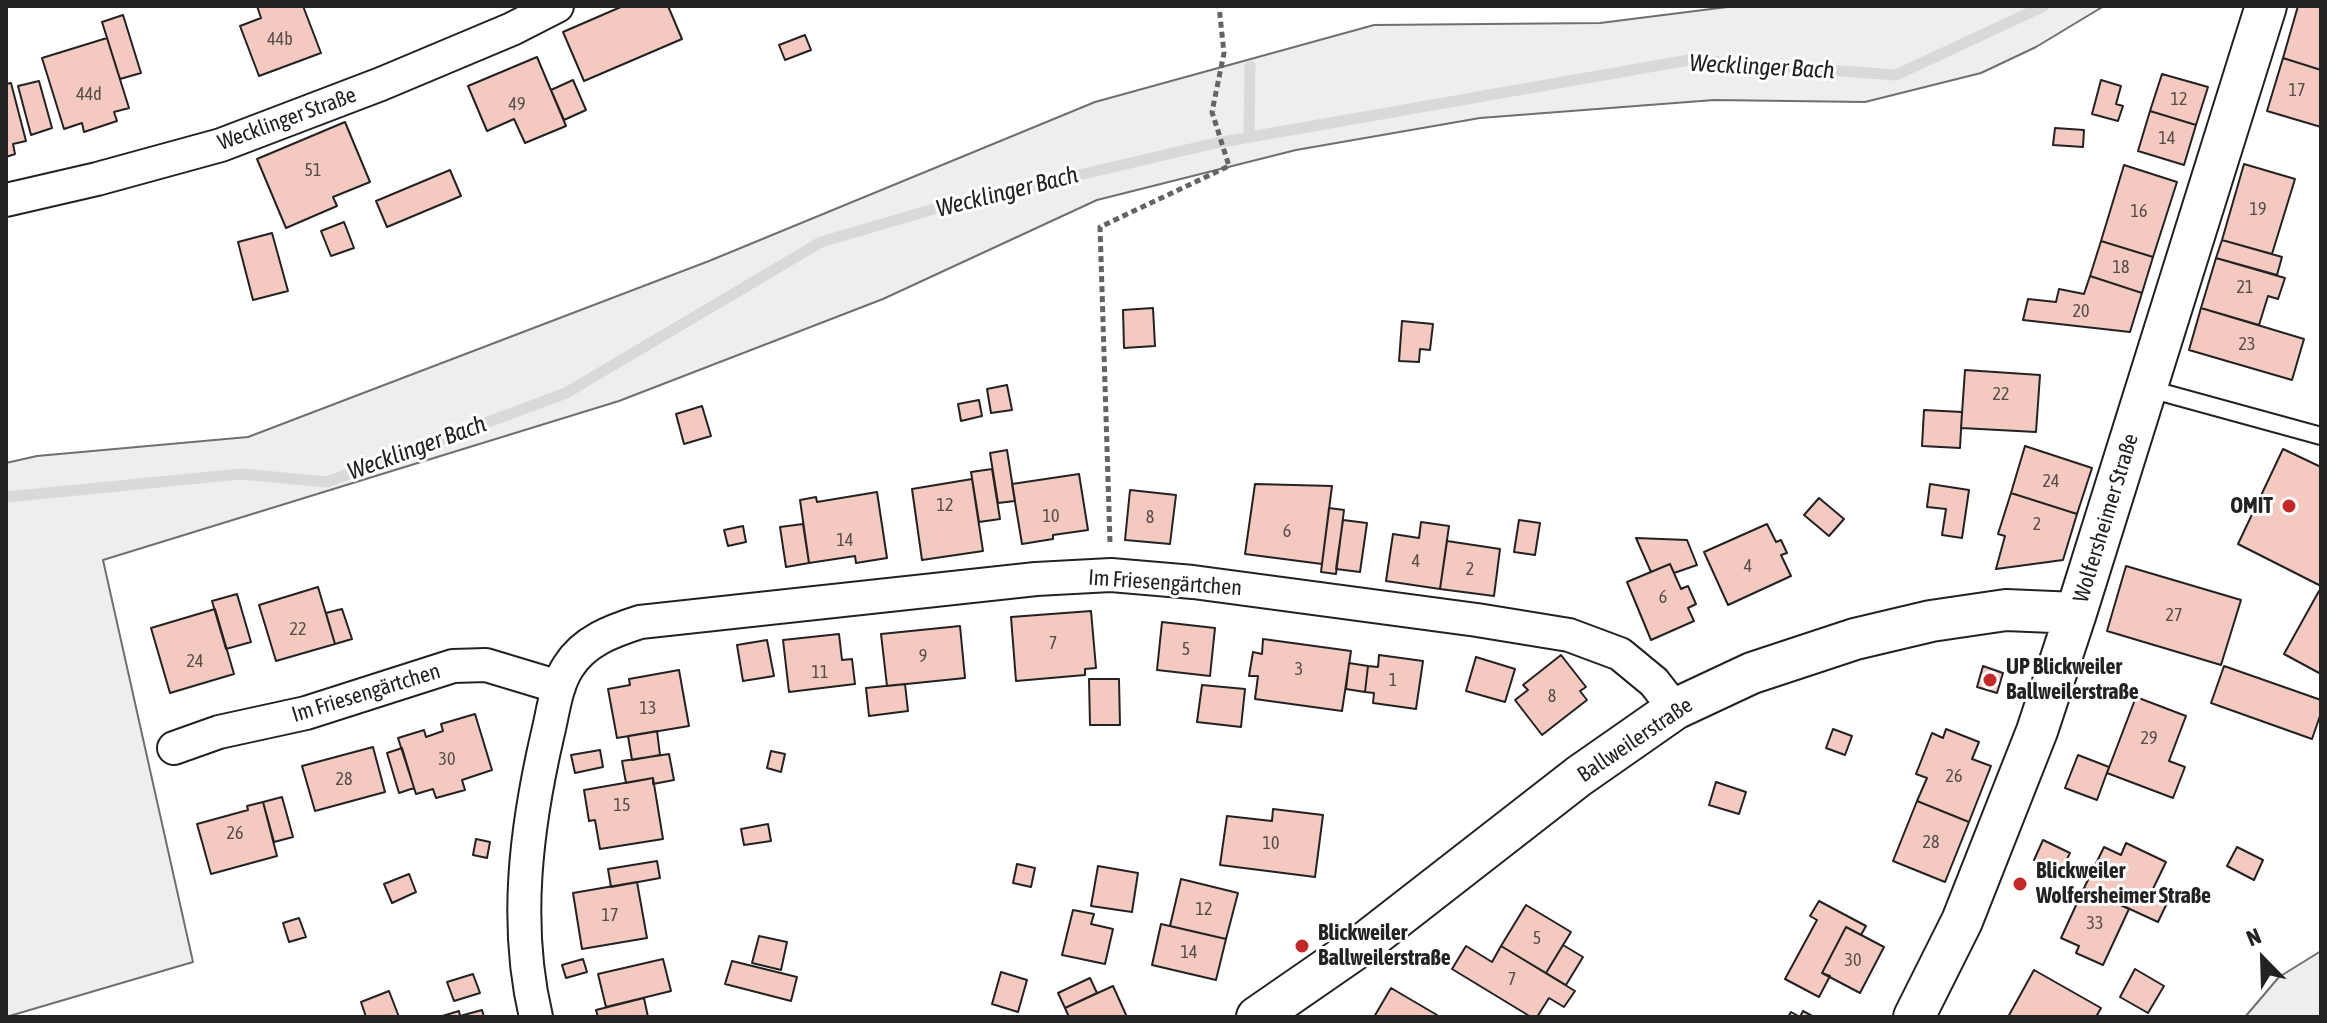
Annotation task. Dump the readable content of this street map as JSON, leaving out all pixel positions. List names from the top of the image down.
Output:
{
  "streets": {
    "street": [
      "Wecklinger Straße",
      "Wolfersheimer Straße",
      "Im Friesengärtchen",
      "Ballweilerstraße"
    ]
  },
  "crossings": [
    ["Wolfersheimer Straße", "Ballweilerstraße"],
    ["Im Friesengärtchen", "Ballweilerstraße"]
  ],
  "water": ["Wecklinger Bach"],
  "places": [
    "OMIT",
    "UP Blickweiler Ballweilerstraße",
    "Blickweiler Wolfersheimer Straße",
    "Blickweiler Ballweilerstraße"
  ],
  "house_numbers": [
    "44b",
    "17",
    "44d",
    "12",
    "49",
    "14",
    "51",
    "19",
    "16",
    "18",
    "21",
    "20",
    "23",
    "22",
    "24",
    "12",
    "10",
    "8",
    "2",
    "6",
    "14",
    "4",
    "4",
    "2",
    "6",
    "27",
    "22",
    "7",
    "5",
    "9",
    "24",
    "3",
    "11",
    "1",
    "8",
    "13",
    "29",
    "30",
    "26",
    "28",
    "15",
    "26",
    "28",
    "10",
    "12",
    "17",
    "33",
    "5",
    "14",
    "30",
    "7"
  ],
  "north": "top left"
}
